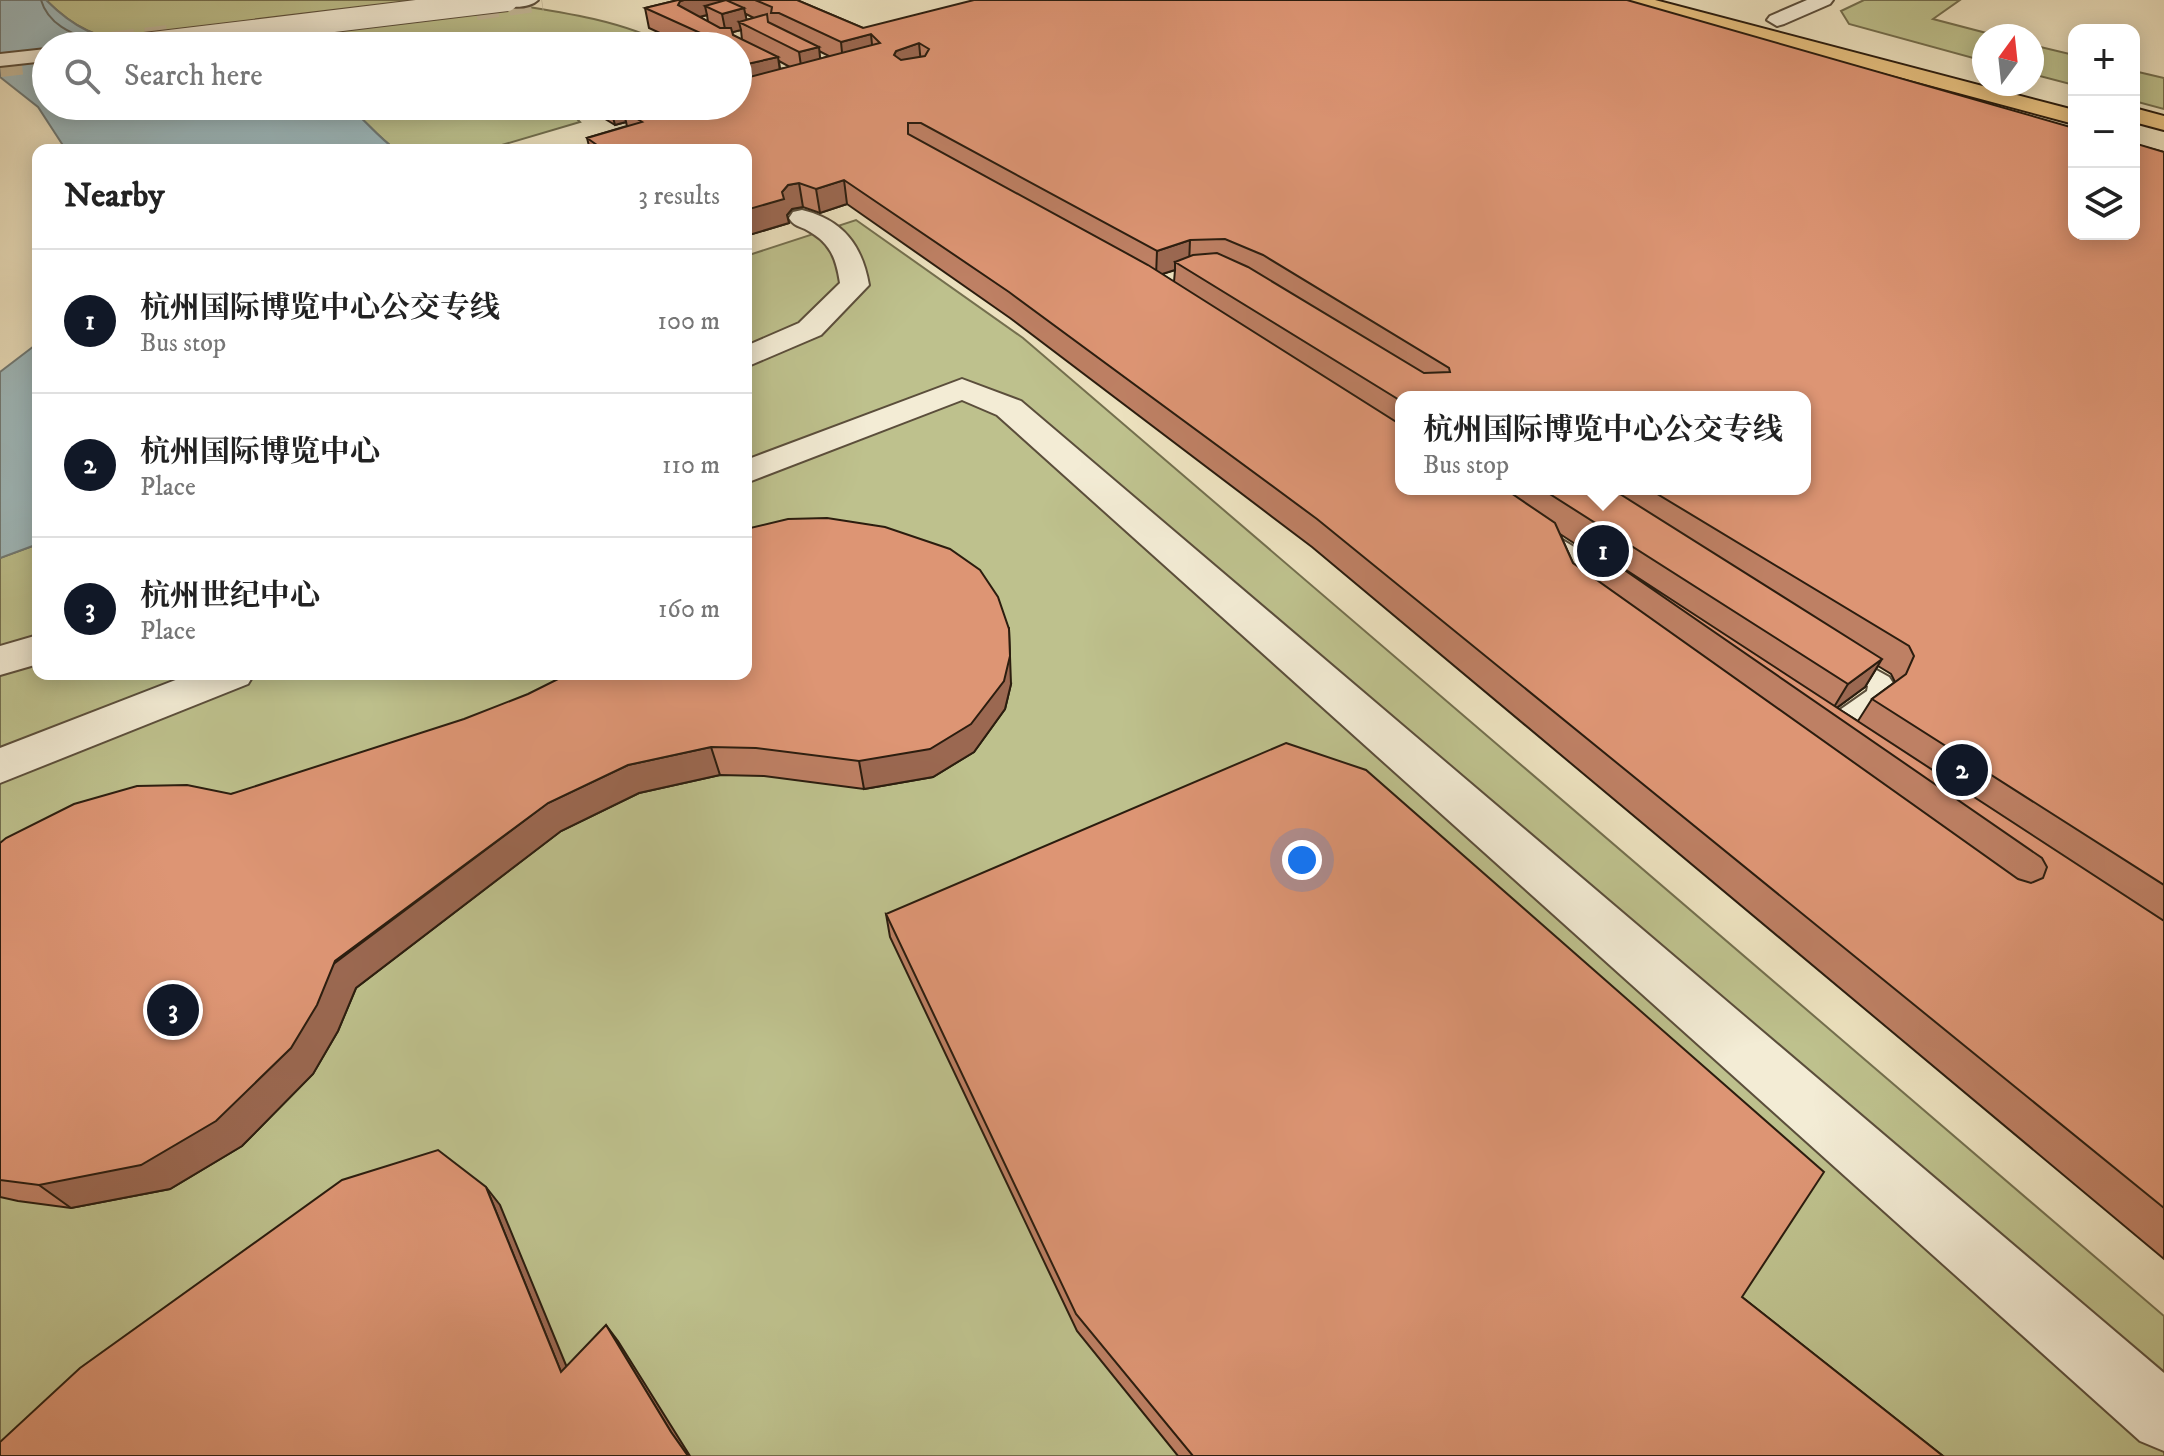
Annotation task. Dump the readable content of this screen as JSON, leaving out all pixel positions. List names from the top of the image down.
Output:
{
  "north": "top",
  "page": {
    "map_buttons": ["+", "−"],
    "search": "Search here",
    "heading": ["Nearby", "3 results"],
    "list": [
      {
        "mark": "1",
        "name": "杭州国际博览中心公交专线",
        "note": "Bus stop",
        "value": "100 m"
      },
      {
        "mark": "2",
        "name": "杭州国际博览中心",
        "note": "Place",
        "value": "110 m"
      },
      {
        "mark": "3",
        "name": "杭州世纪中心",
        "note": "Place",
        "value": "160 m"
      }
    ],
    "popup": ["杭州国际博览中心公交专线", "Bus stop"],
    "pins": ["1", "2", "3"]
  }
}
